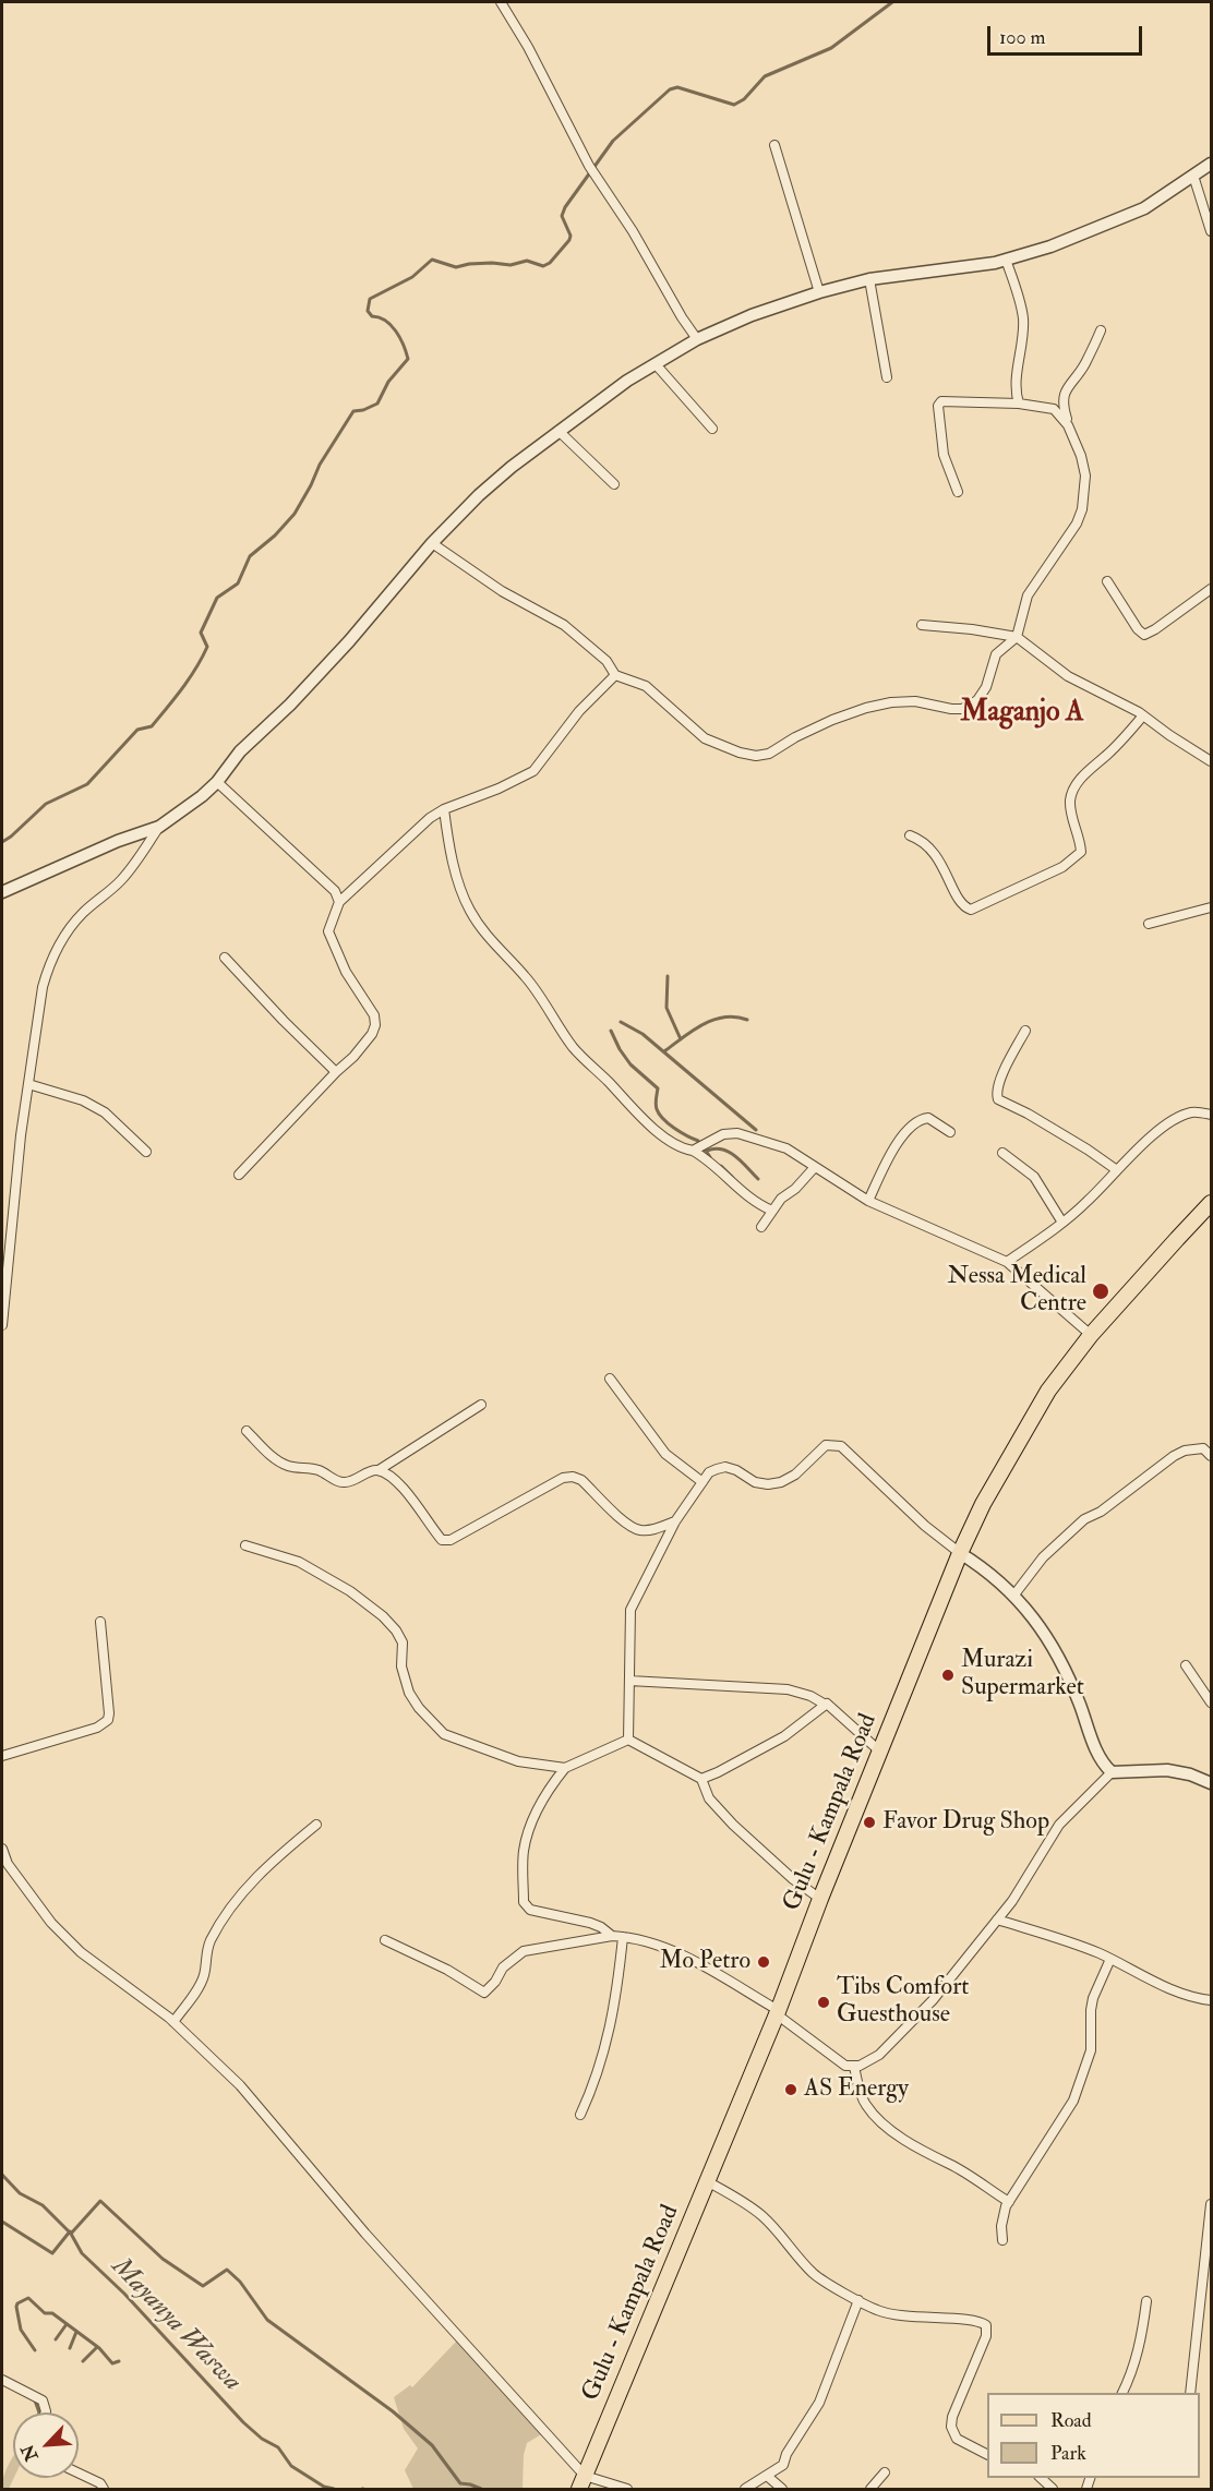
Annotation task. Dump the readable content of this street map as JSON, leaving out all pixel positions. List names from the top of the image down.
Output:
{
  "streets": {
    "main road": ["Gulu - Kampala Road"]
  },
  "districts": ["Maganjo A"],
  "water": ["Mayanya Waswa"],
  "places": [
    "Nessa Medical Centre",
    "Murazi Supermarket",
    "Favor Drug Shop",
    "Mo Petro",
    "Tibs Comfort Guesthouse",
    "AS Energy"
  ],
  "legend": ["Road", "Park"],
  "scale_bar": "100 m",
  "north": "bottom left"
}
